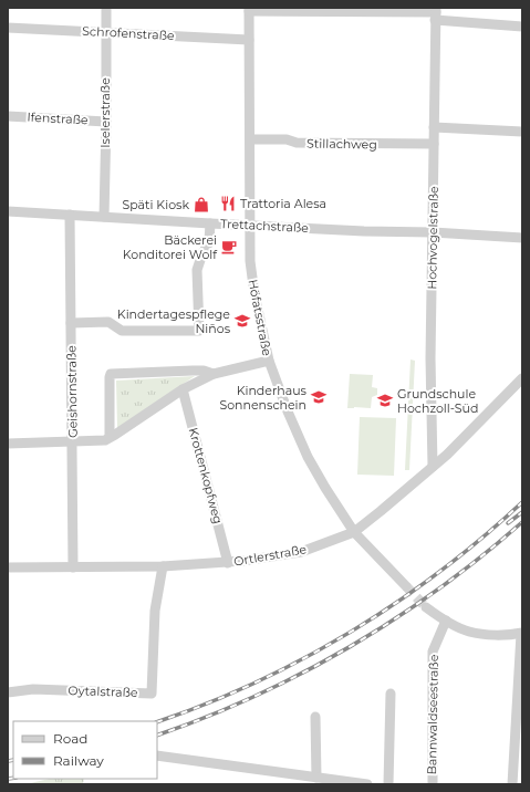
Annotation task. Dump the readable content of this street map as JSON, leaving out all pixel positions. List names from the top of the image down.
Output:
{
  "streets": {
    "street": [
      "Schrofenstraße",
      "Iselerstraße",
      "Ifenstraße",
      "Stillachweg",
      "Trettachstraße",
      "Hochvogelstraße",
      "Höfatsstraße",
      "Geishornstraße",
      "Krottenkopfweg",
      "Ortlerstraße",
      "Oytalstraße",
      "Bannwaldseestraße"
    ]
  },
  "crossings": [
    ["Schrofenstraße", "Iselerstraße"],
    ["Schrofenstraße", "Höfatsstraße"],
    ["Iselerstraße", "Ifenstraße"],
    ["Iselerstraße", "Trettachstraße"],
    ["Stillachweg", "Hochvogelstraße"],
    ["Stillachweg", "Höfatsstraße"],
    ["Trettachstraße", "Hochvogelstraße"],
    ["Trettachstraße", "Höfatsstraße"],
    ["Trettachstraße", "Geishornstraße"],
    ["Hochvogelstraße", "Ortlerstraße"],
    ["Höfatsstraße", "Ortlerstraße"],
    ["Geishornstraße", "Ortlerstraße"],
    ["Krottenkopfweg", "Ortlerstraße"],
    ["Ortlerstraße", "Oytalstraße"]
  ],
  "places": {
    "restaurant": ["Trattoria Alesa"],
    "shop": ["Späti Kiosk"],
    "cafe": ["Bäckerei Konditorei Wolf"],
    "school or university": ["Kindertagespflege Niños", "Kinderhaus Sonnenschein", "Grundschule Hochzoll-Süd"]
  },
  "legend": ["Road", "Railway"]
}
